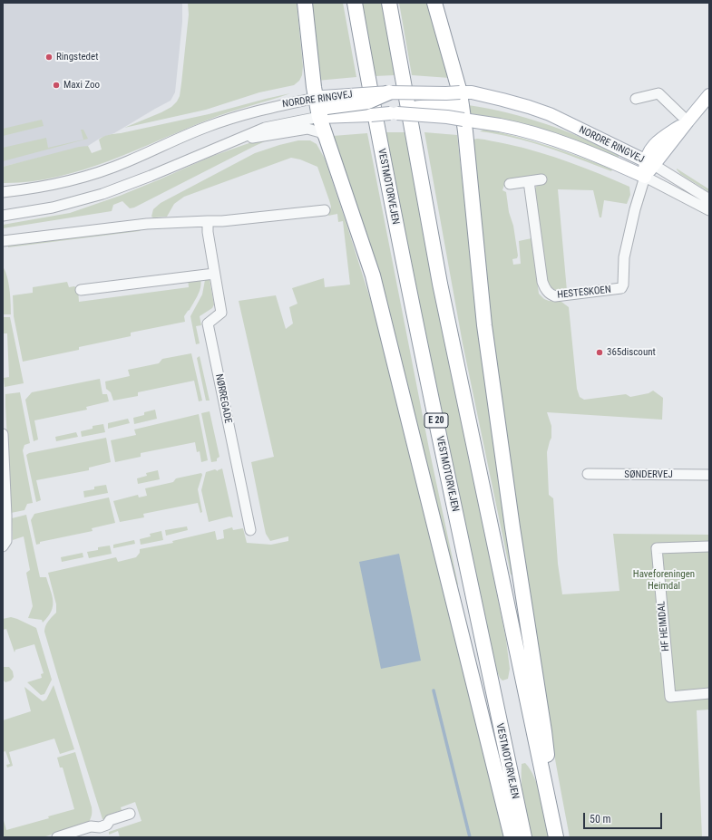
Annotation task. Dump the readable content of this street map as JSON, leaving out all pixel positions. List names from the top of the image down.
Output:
{
  "streets": {
    "highway": ["VESTMOTORVEJEN", "E 20"],
    "main road": ["NORDRE RINGVEJ"],
    "street": [
      "HESTESKOEN",
      "NØRREGADE",
      "SØNDERVEJ",
      "HF HEIMDAL"
    ]
  },
  "crossings": [
    ["NORDRE RINGVEJ", "HESTESKOEN"]
  ],
  "parks": ["Haveforeningen Heimdal"],
  "places": ["Ringstedet", "Maxi Zoo", "365discount"],
  "scale_bar": "50 m"
}
